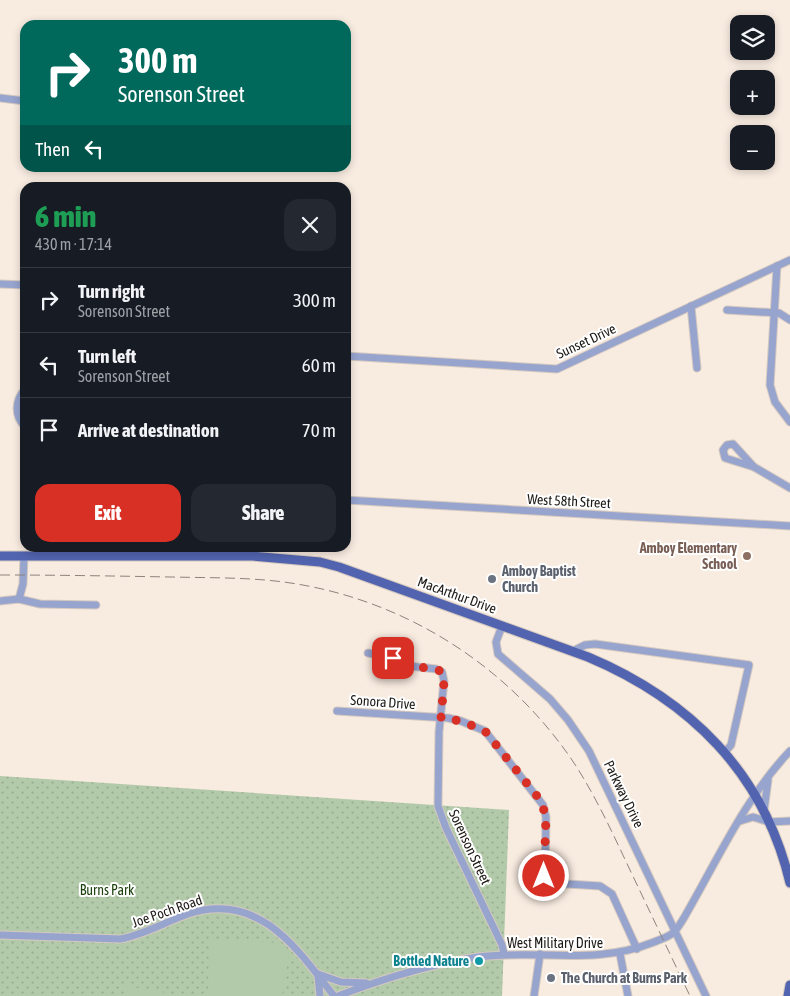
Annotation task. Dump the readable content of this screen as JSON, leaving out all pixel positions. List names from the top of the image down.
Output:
{
  "streets": {
    "main road": ["MacArthur Drive"],
    "street": [
      "Sunset Drive",
      "West 58th Street",
      "Sonora Drive",
      "Parkway Drive",
      "Sorenson Street",
      "Joe Poch Road",
      "West Military Drive"
    ]
  },
  "crossings": [
    ["MacArthur Drive", "Parkway Drive"],
    ["Sonora Drive", "Sorenson Street"],
    ["Sonora Drive", "West Military Drive"],
    ["Parkway Drive", "West Military Drive"],
    ["Sorenson Street", "West Military Drive"],
    ["Joe Poch Road", "West Military Drive"]
  ],
  "parks": ["Burns Park"],
  "places": [
    "Amboy Elementary School",
    "Amboy Baptist Church",
    "Bottled Nature",
    "The Church at Burns Park"
  ],
  "page": {
    "map_buttons": ["+", "−"],
    "turn": ["300 m", "Sorenson Street"],
    "then": "Then",
    "heading": ["6 min", "430 m · 17:14"],
    "list": [
      {
        "name": "Turn right",
        "note": "Sorenson Street",
        "value": "300 m"
      },
      {
        "name": "Turn left",
        "note": "Sorenson Street",
        "value": "60 m"
      },
      {
        "name": "Arrive at destination",
        "value": "70 m"
      }
    ],
    "buttons": ["Exit", "Share"]
  }
}
